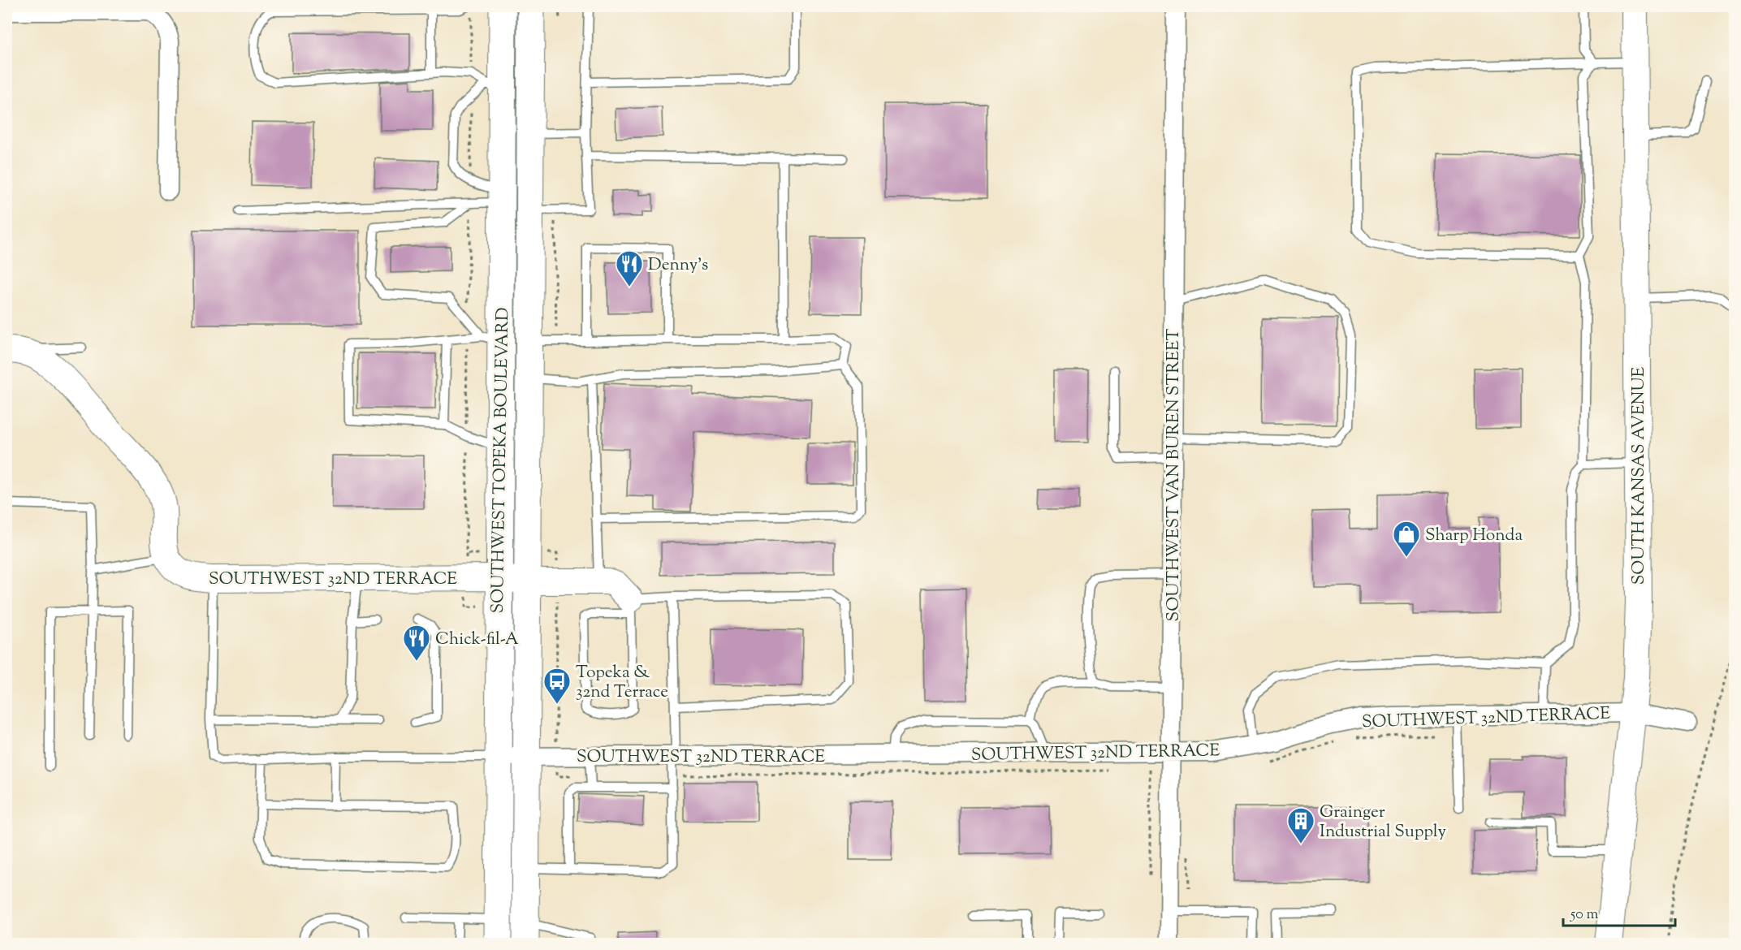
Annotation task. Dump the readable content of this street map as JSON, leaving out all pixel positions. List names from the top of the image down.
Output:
{
  "streets": {
    "main road": ["SOUTHWEST TOPEKA BOULEVARD", "SOUTH KANSAS AVENUE", "SOUTHWEST 32ND TERRACE"],
    "street": ["SOUTHWEST VAN BUREN STREET"]
  },
  "crossings": [
    ["SOUTHWEST TOPEKA BOULEVARD", "SOUTHWEST 32ND TERRACE"],
    ["SOUTHWEST VAN BUREN STREET", "SOUTHWEST 32ND TERRACE"],
    ["SOUTH KANSAS AVENUE", "SOUTHWEST 32ND TERRACE"]
  ],
  "places": {
    "restaurant": ["Denny's", "Chick-fil-A"],
    "shop": ["Sharp Honda"],
    "bus stop": ["Topeka & 32nd Terrace"],
    "building": ["Grainger Industrial Supply"]
  },
  "scale_bar": "50 m"
}
